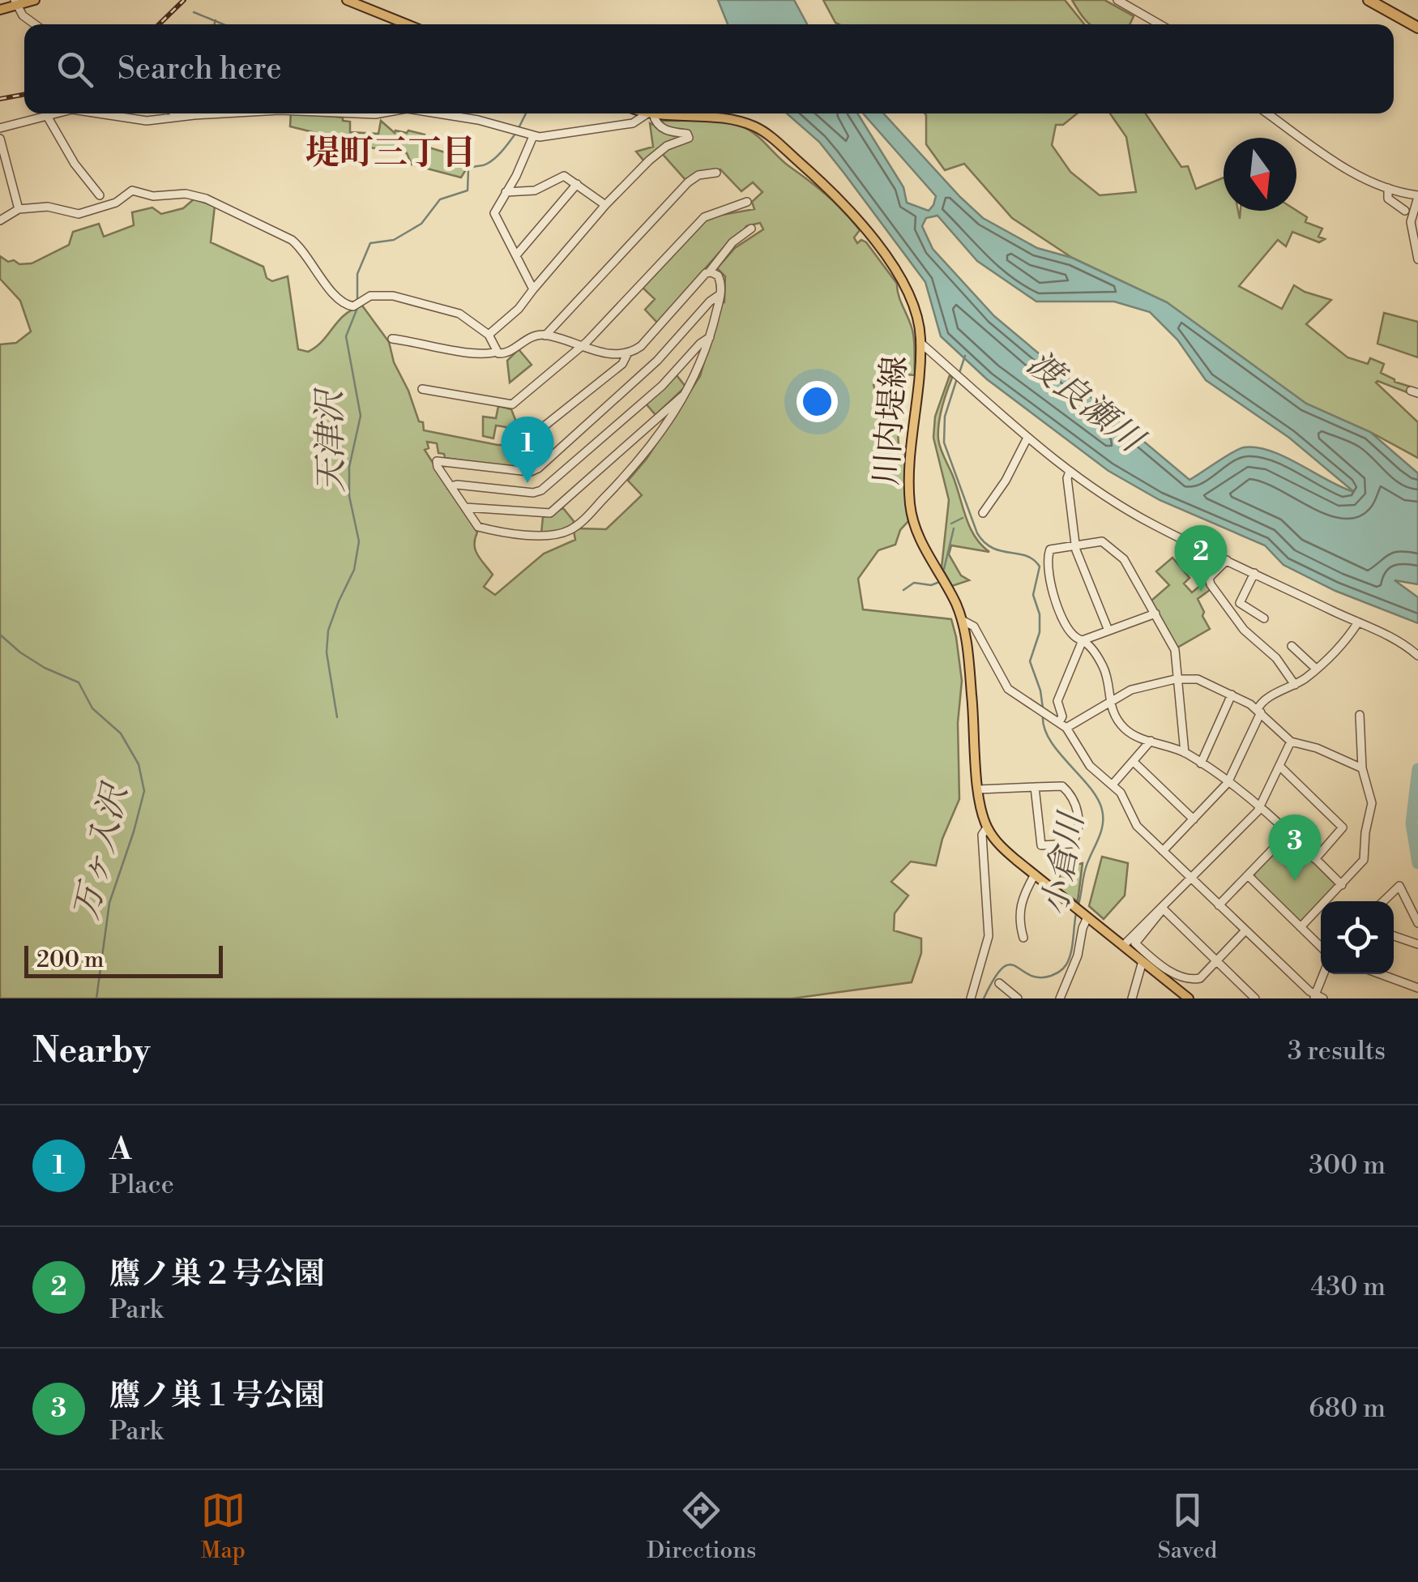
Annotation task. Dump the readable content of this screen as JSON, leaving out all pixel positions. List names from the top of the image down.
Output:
{
  "streets": {
    "main road": ["川内堤線"]
  },
  "districts": ["堤町三丁目"],
  "water": [
    "渡良瀬川",
    "天津沢",
    "万ヶ入沢",
    "小倉川"
  ],
  "scale_bar": "200 m",
  "north": "bottom",
  "page": {
    "search": "Search here",
    "pins": ["1", "2", "3"],
    "scale": "200 m",
    "heading": ["Nearby", "3 results"],
    "list": [
      {
        "mark": "1",
        "name": "A",
        "note": "Place",
        "value": "300 m"
      },
      {
        "mark": "2",
        "name": "鷹ノ巣２号公園",
        "note": "Park",
        "value": "430 m"
      },
      {
        "mark": "3",
        "name": "鷹ノ巣１号公園",
        "note": "Park",
        "value": "680 m"
      }
    ],
    "nav": ["Map", "Directions", "Saved"]
  }
}
